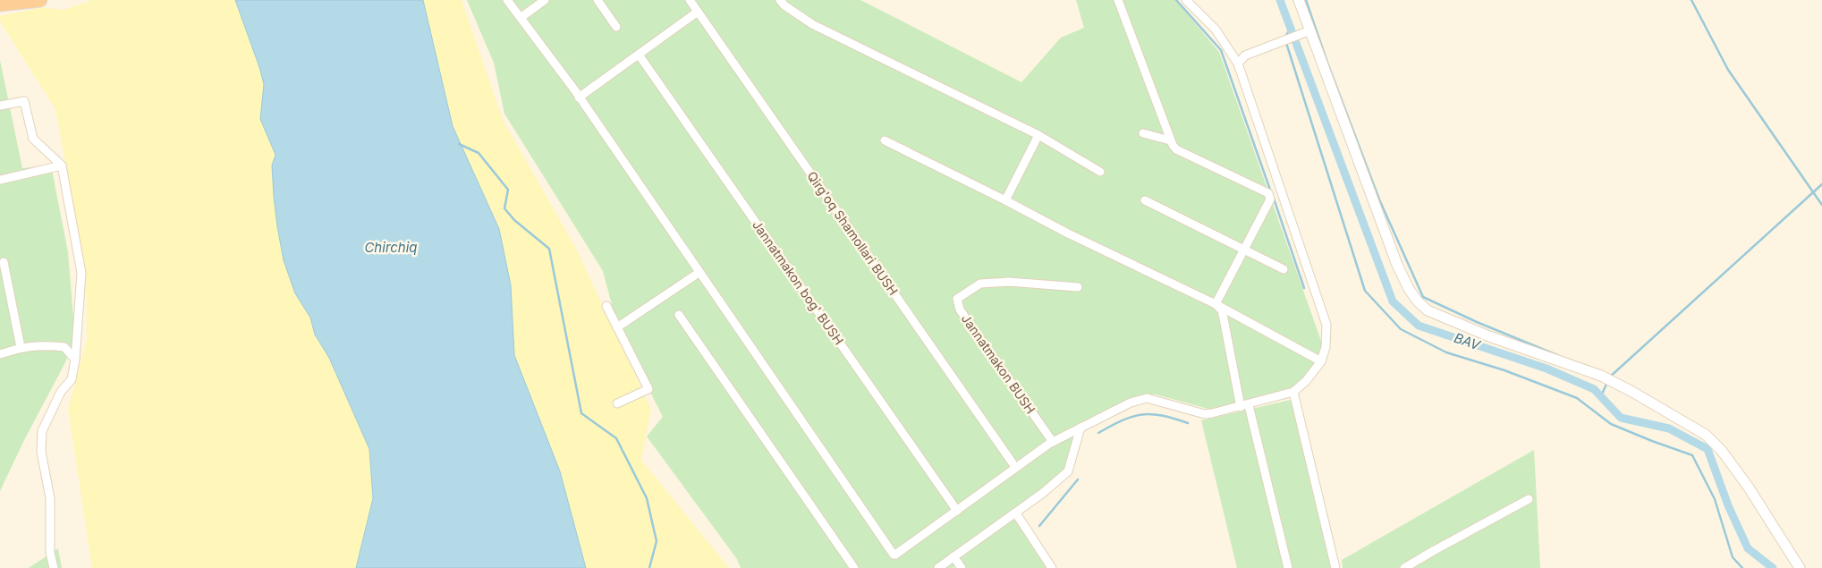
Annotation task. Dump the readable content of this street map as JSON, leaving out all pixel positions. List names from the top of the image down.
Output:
{
  "streets": {
    "street": ["Qirg'oq Shamollari BUSH", "Jannatmakon bog' BUSH", "Jannatmakon BUSH"]
  },
  "water": ["Chirchiq", "BAV"]
}
